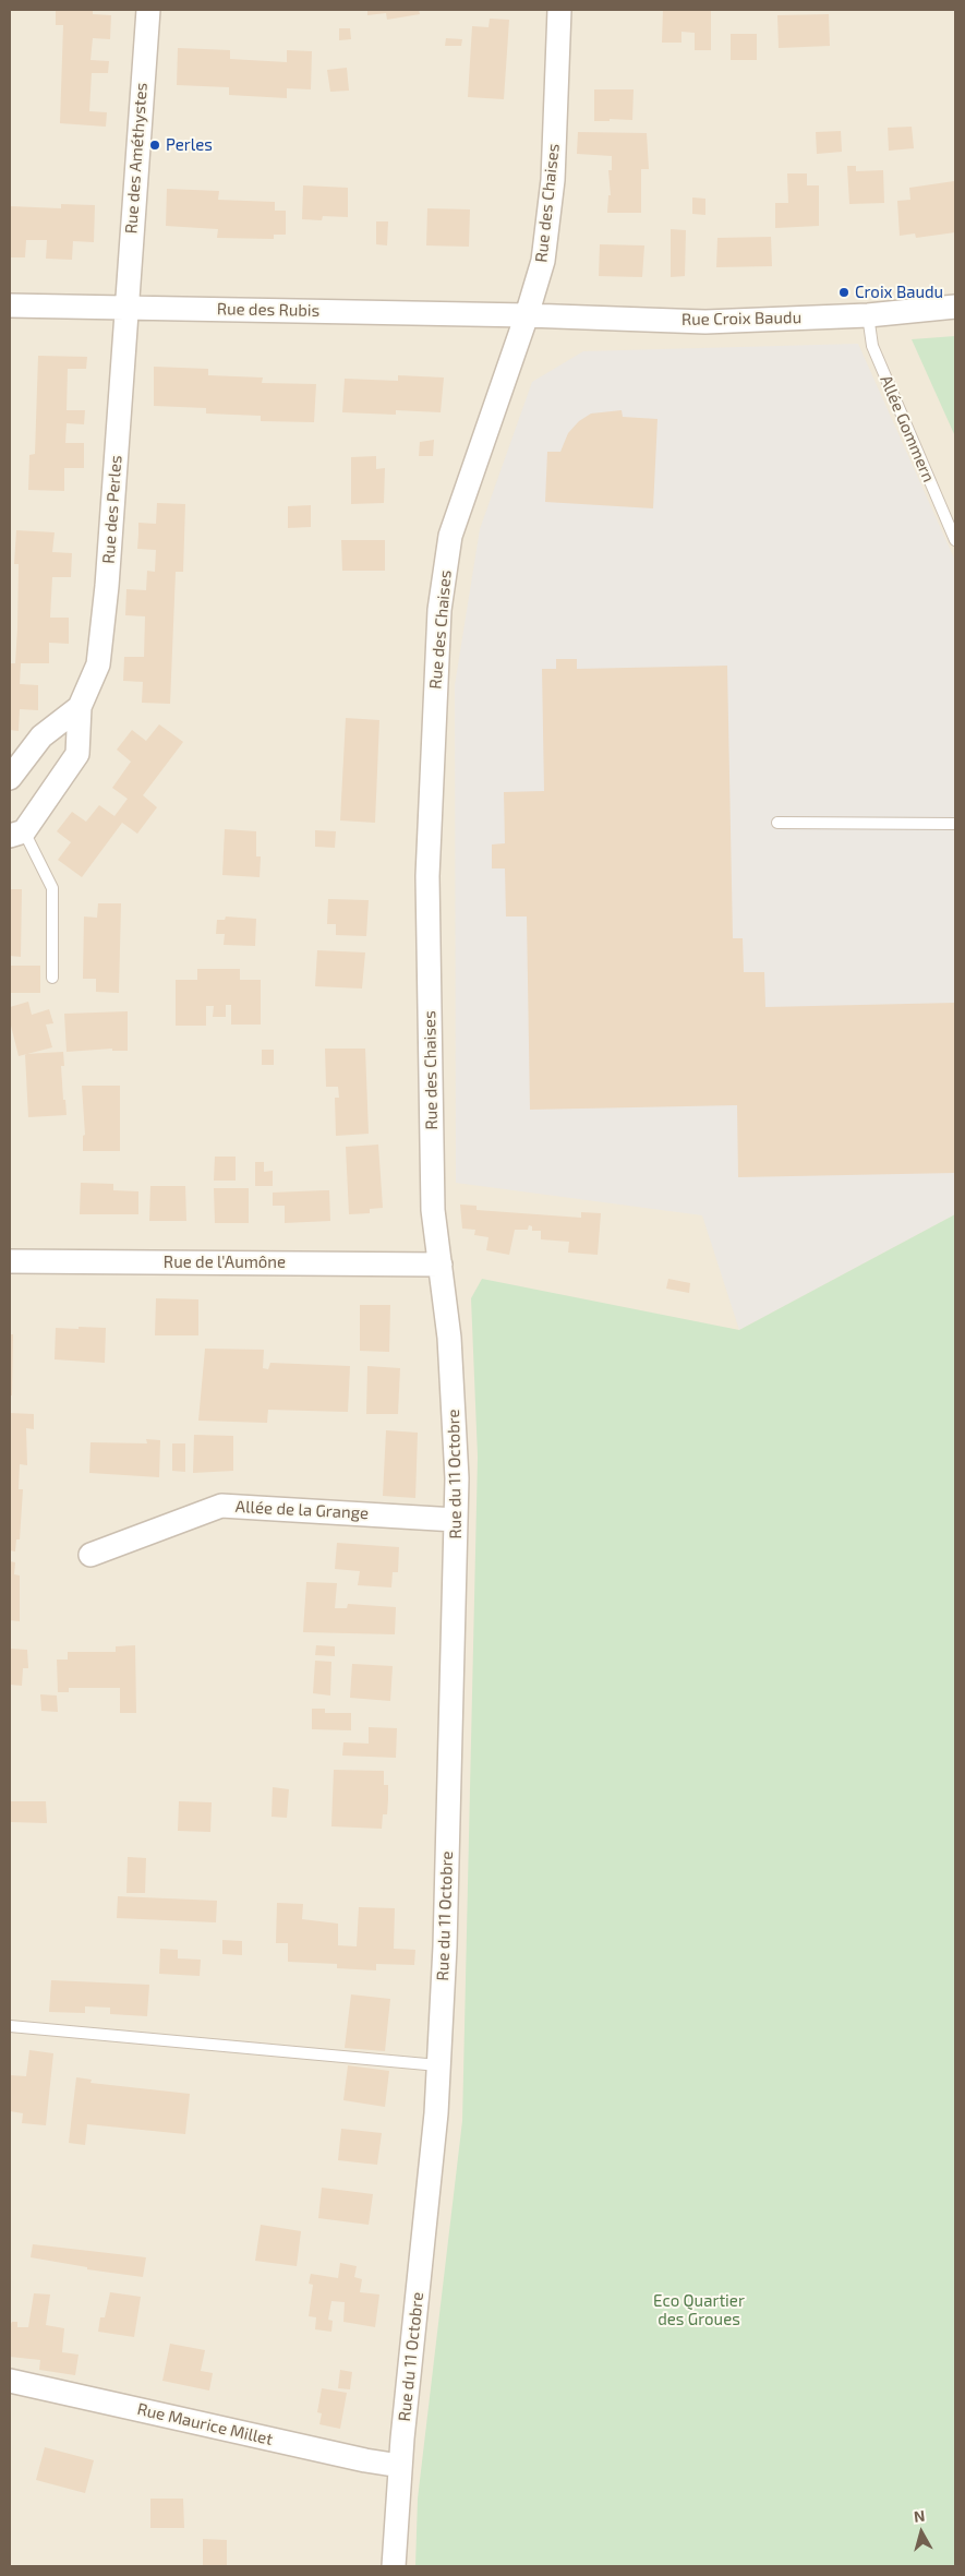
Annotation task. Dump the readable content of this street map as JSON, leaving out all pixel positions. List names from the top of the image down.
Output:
{
  "streets": {
    "street": [
      "Rue des Améthystes",
      "Rue des Chaises",
      "Rue des Rubis",
      "Rue Croix Baudu",
      "Rue des Perles",
      "Rue de l'Aumône",
      "Rue du 11 Octobre",
      "Allée de la Grange",
      "Rue Maurice Millet"
    ],
    "lane": ["Allée Gommern"]
  },
  "crossings": [
    ["Rue des Améthystes", "Rue des Rubis"],
    ["Rue des Améthystes", "Rue des Perles"],
    ["Rue des Chaises", "Rue des Rubis"],
    ["Rue des Chaises", "Rue Croix Baudu"],
    ["Rue des Chaises", "Rue de l'Aumône"],
    ["Rue des Chaises", "Rue du 11 Octobre"],
    ["Rue des Rubis", "Rue Croix Baudu"],
    ["Rue des Rubis", "Rue des Perles"],
    ["Rue Croix Baudu", "Allée Gommern"],
    ["Rue de l'Aumône", "Rue du 11 Octobre"],
    ["Rue du 11 Octobre", "Allée de la Grange"],
    ["Rue du 11 Octobre", "Rue Maurice Millet"]
  ],
  "parks": ["Eco Quartier des Groues"],
  "places": ["Perles", "Croix Baudu"],
  "north": "top"
}
